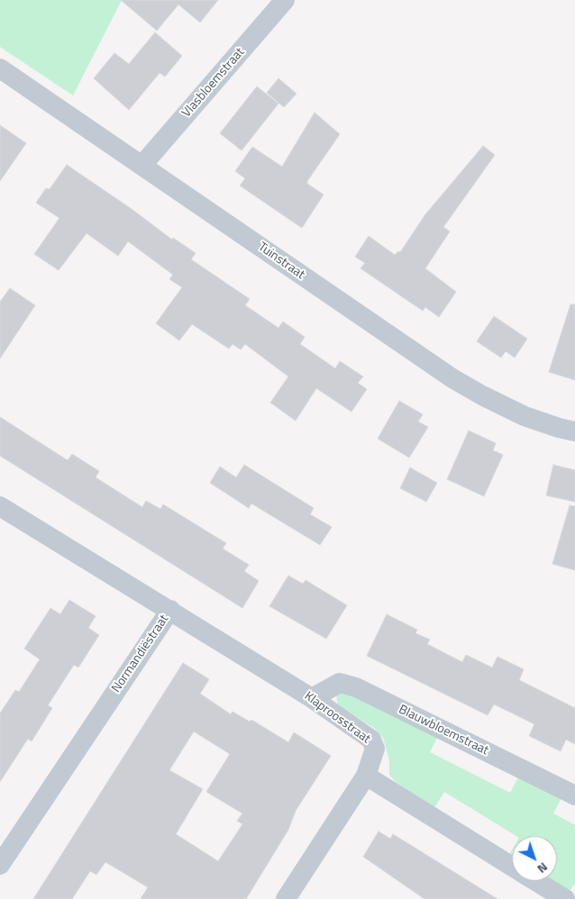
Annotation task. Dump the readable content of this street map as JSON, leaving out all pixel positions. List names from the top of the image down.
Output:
{
  "streets": {
    "street": [
      "Vlasbloemstraat",
      "Tuinstraat",
      "Normandiëstraat",
      "Klaproosstraat",
      "Blauwbloemstraat"
    ]
  },
  "crossings": [
    ["Vlasbloemstraat", "Tuinstraat"],
    ["Normandiëstraat", "Klaproosstraat"],
    ["Klaproosstraat", "Blauwbloemstraat"]
  ],
  "north": "bottom right"
}
